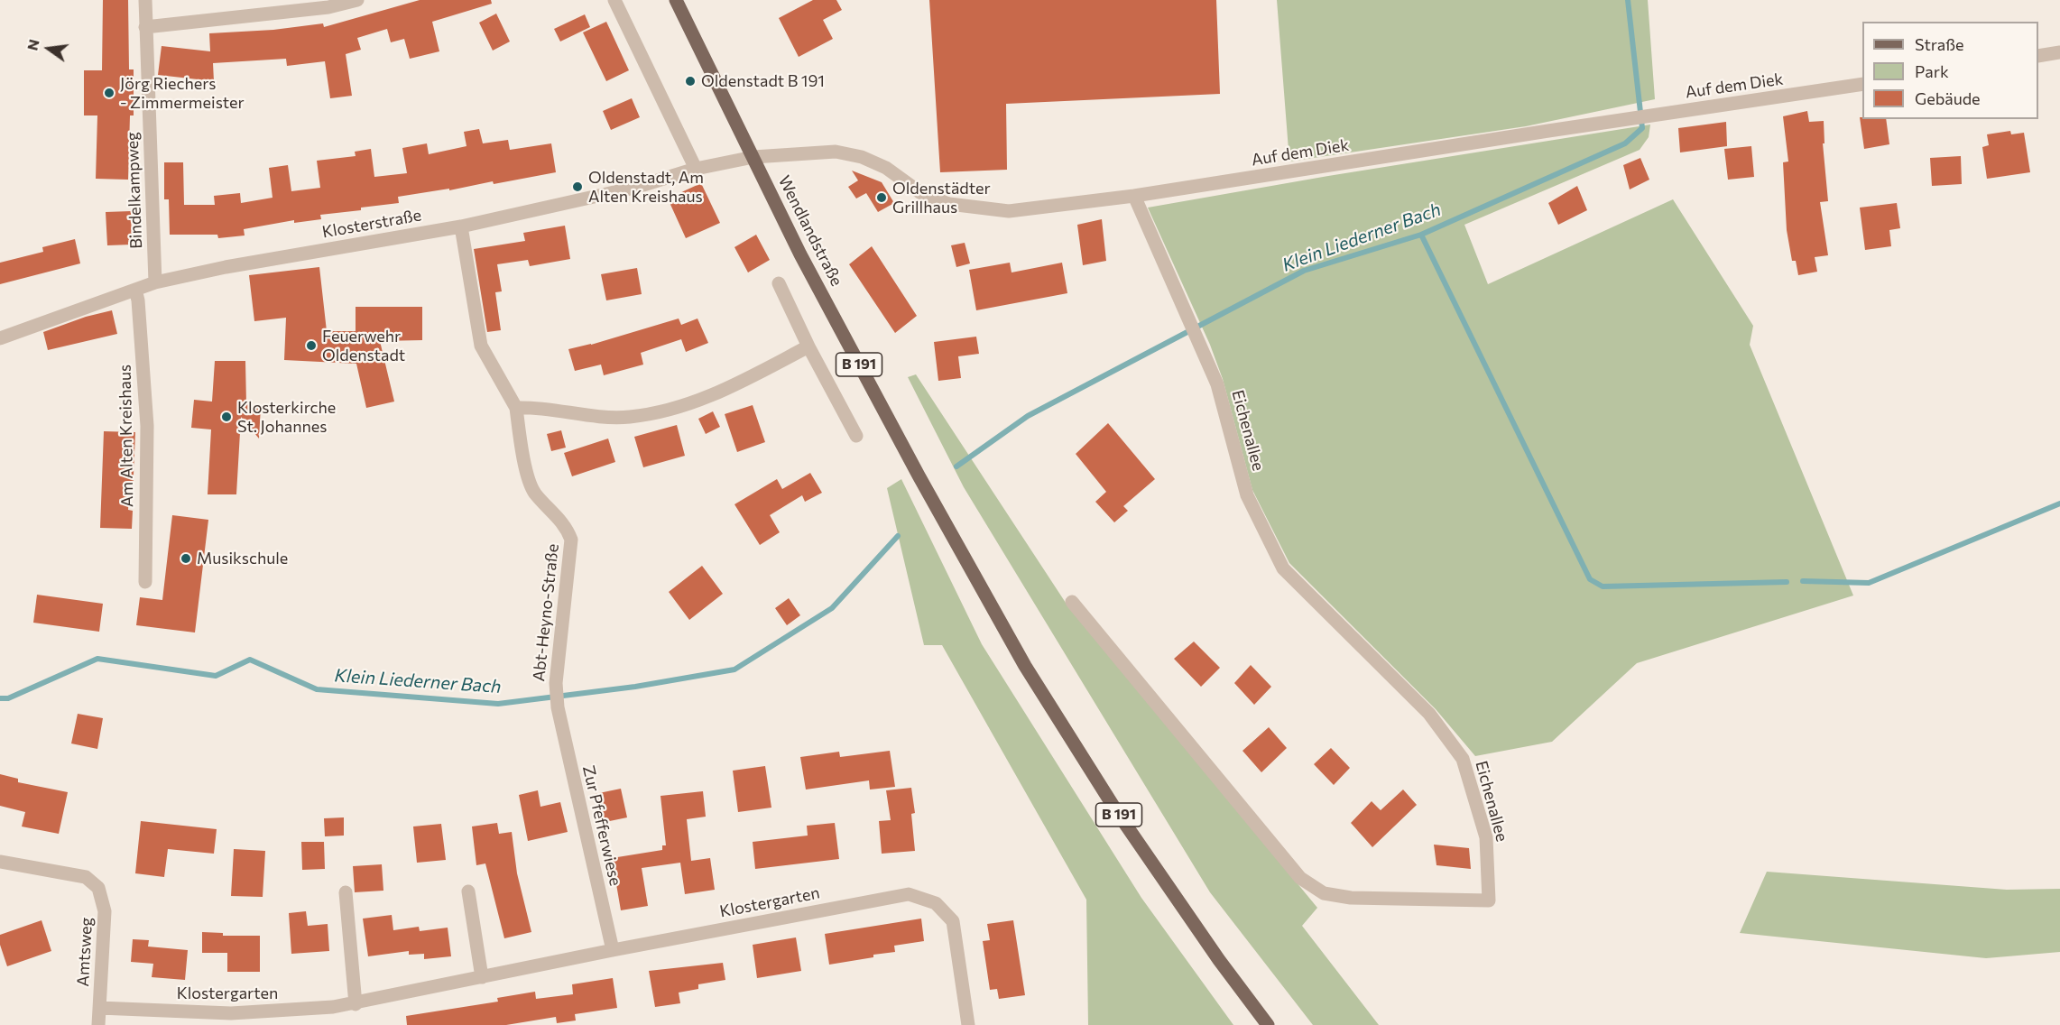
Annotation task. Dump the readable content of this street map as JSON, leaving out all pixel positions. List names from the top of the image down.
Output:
{
  "streets": {
    "main road": ["Wendlandstraße", "B 191"],
    "street": [
      "Auf dem Diek",
      "Bindelkampweg",
      "Klosterstraße",
      "Eichenallee",
      "Am Alten Kreishaus",
      "Abt-Heyno-Straße",
      "Zur Pfefferwiese",
      "Klostergarten",
      "Amtsweg"
    ]
  },
  "crossings": [
    ["Auf dem Diek", "Klosterstraße"],
    ["Auf dem Diek", "Wendlandstraße"],
    ["Auf dem Diek", "Eichenallee"],
    ["Bindelkampweg", "Klosterstraße"],
    ["Klosterstraße", "Wendlandstraße"],
    ["Klosterstraße", "Am Alten Kreishaus"],
    ["Abt-Heyno-Straße", "Zur Pfefferwiese"],
    ["Zur Pfefferwiese", "Klostergarten"],
    ["Klostergarten", "Amtsweg"]
  ],
  "water": ["Klein Liederner Bach"],
  "places": [
    "Oldenstadt B 191",
    "Jörg Riechers - Zimmermeister",
    "Oldenstadt, Am Alten Kreishaus",
    "Oldenstädter Grillhaus",
    "Feuerwehr Oldenstadt",
    "Klosterkirche St. Johannes",
    "Musikschule"
  ],
  "legend": ["Straße", "Park", "Gebäude"],
  "north": "left"
}
